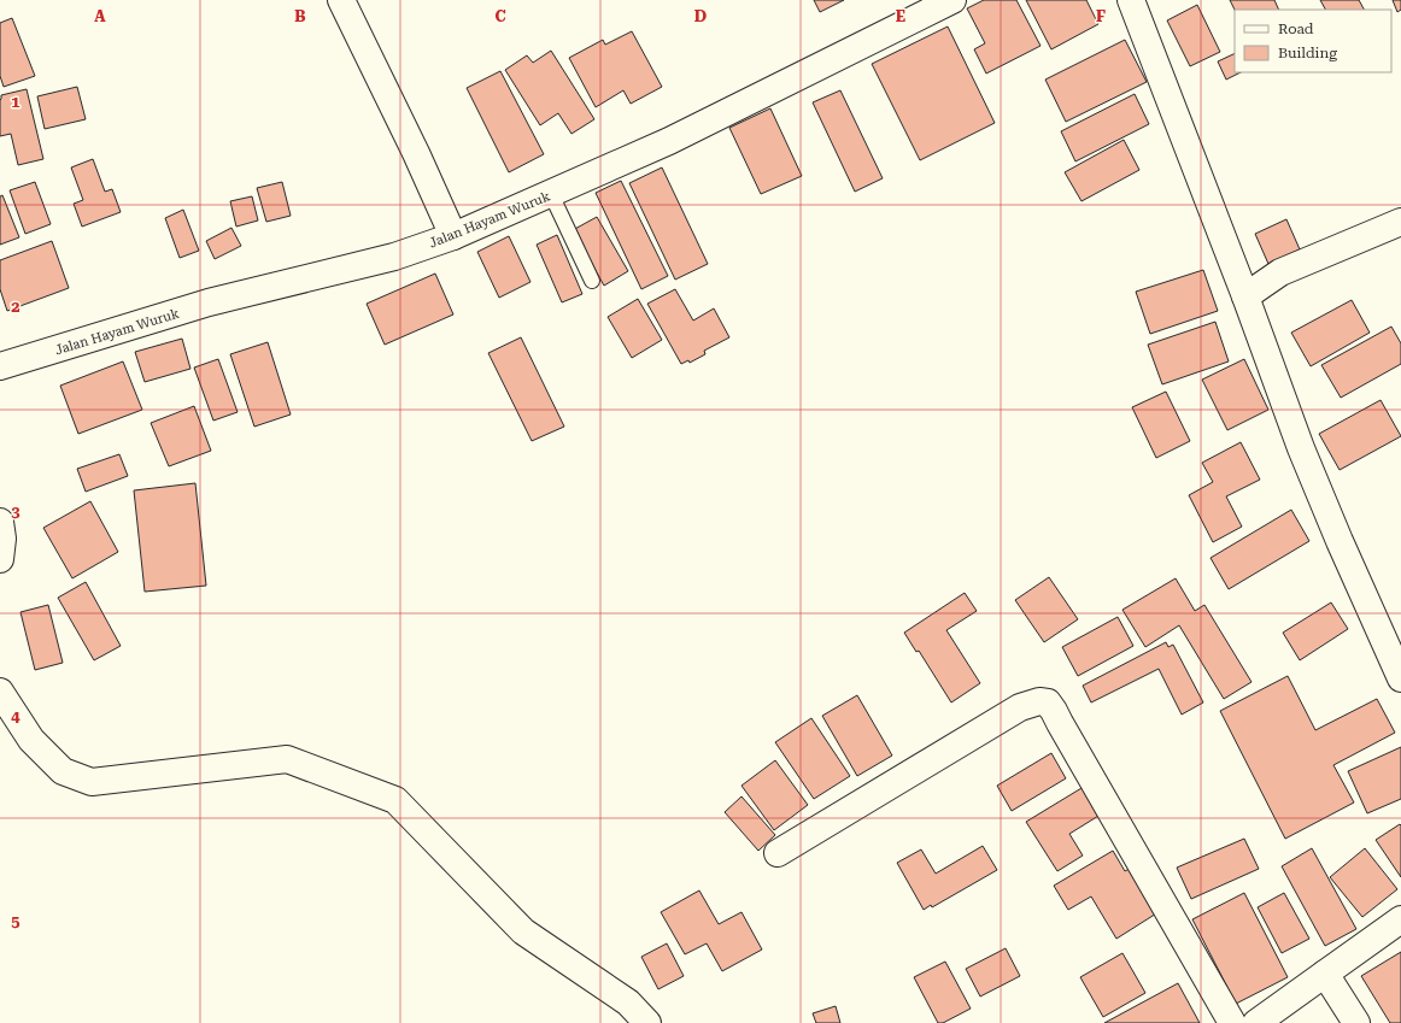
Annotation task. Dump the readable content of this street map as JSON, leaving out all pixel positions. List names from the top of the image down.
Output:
{
  "streets": {
    "street": ["Jalan Hayam Wuruk"]
  },
  "legend": ["Road", "Building"],
  "grid": {
    "columns": [
      "A",
      "B",
      "C",
      "D",
      "E",
      "F"
    ],
    "rows": [
      "1",
      "2",
      "3",
      "4",
      "5"
    ]
  }
}
